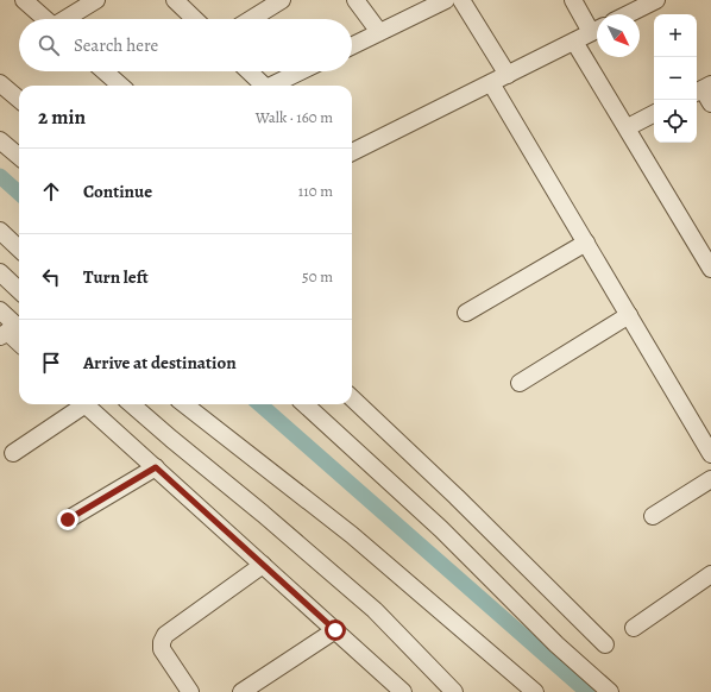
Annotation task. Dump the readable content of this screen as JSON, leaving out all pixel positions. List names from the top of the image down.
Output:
{
  "north": "bottom right",
  "page": {
    "map_buttons": ["+", "−"],
    "search": "Search here",
    "heading": ["2 min", "Walk · 160 m"],
    "list": [
      ["Continue", "110 m"],
      ["Turn left", "50 m"],
      "Arrive at destination"
    ]
  }
}
